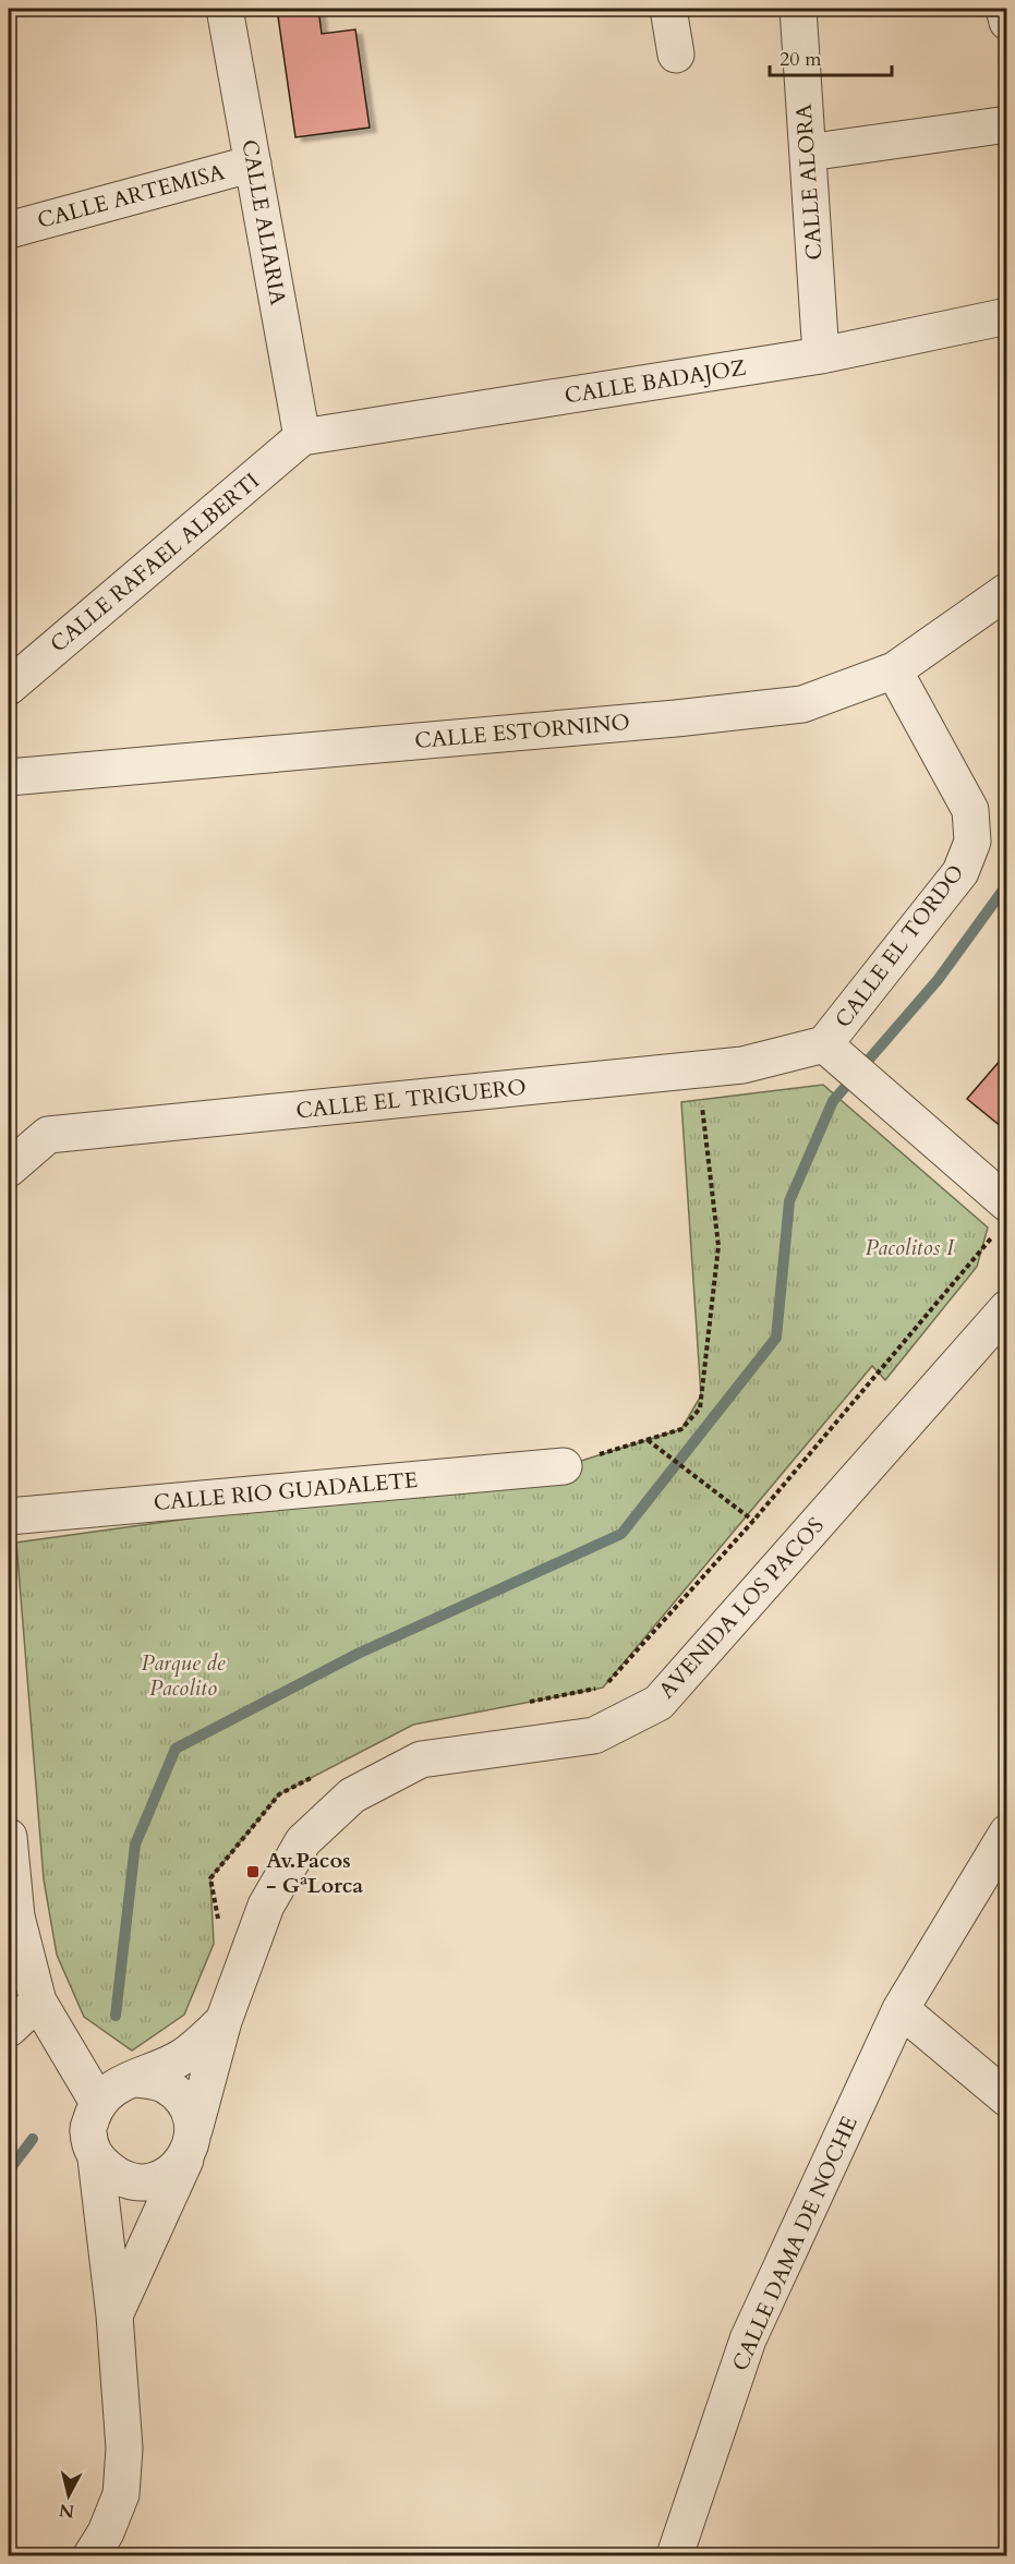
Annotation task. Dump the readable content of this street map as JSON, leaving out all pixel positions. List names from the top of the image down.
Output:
{
  "streets": {
    "street": [
      "CALLE ALORA",
      "CALLE ARTEMISA",
      "CALLE ALIARIA",
      "CALLE BADAJOZ",
      "CALLE RAFAEL ALBERTI",
      "CALLE ESTORNINO",
      "CALLE EL TORDO",
      "CALLE EL TRIGUERO",
      "CALLE RIO GUADALETE",
      "AVENIDA LOS PACOS",
      "CALLE DAMA DE NOCHE"
    ]
  },
  "crossings": [
    ["CALLE ALORA", "CALLE BADAJOZ"],
    ["CALLE ARTEMISA", "CALLE ALIARIA"],
    ["CALLE ALIARIA", "CALLE BADAJOZ"],
    ["CALLE ALIARIA", "CALLE RAFAEL ALBERTI"],
    ["CALLE BADAJOZ", "CALLE RAFAEL ALBERTI"],
    ["CALLE ESTORNINO", "CALLE EL TORDO"],
    ["CALLE EL TORDO", "CALLE EL TRIGUERO"]
  ],
  "parks": ["Pacolitos I", "Parque de Pacolito"],
  "places": {
    "transit": ["Av.Pacos - GªLorca"]
  },
  "scale_bar": "20 m",
  "north": "bottom"
}
